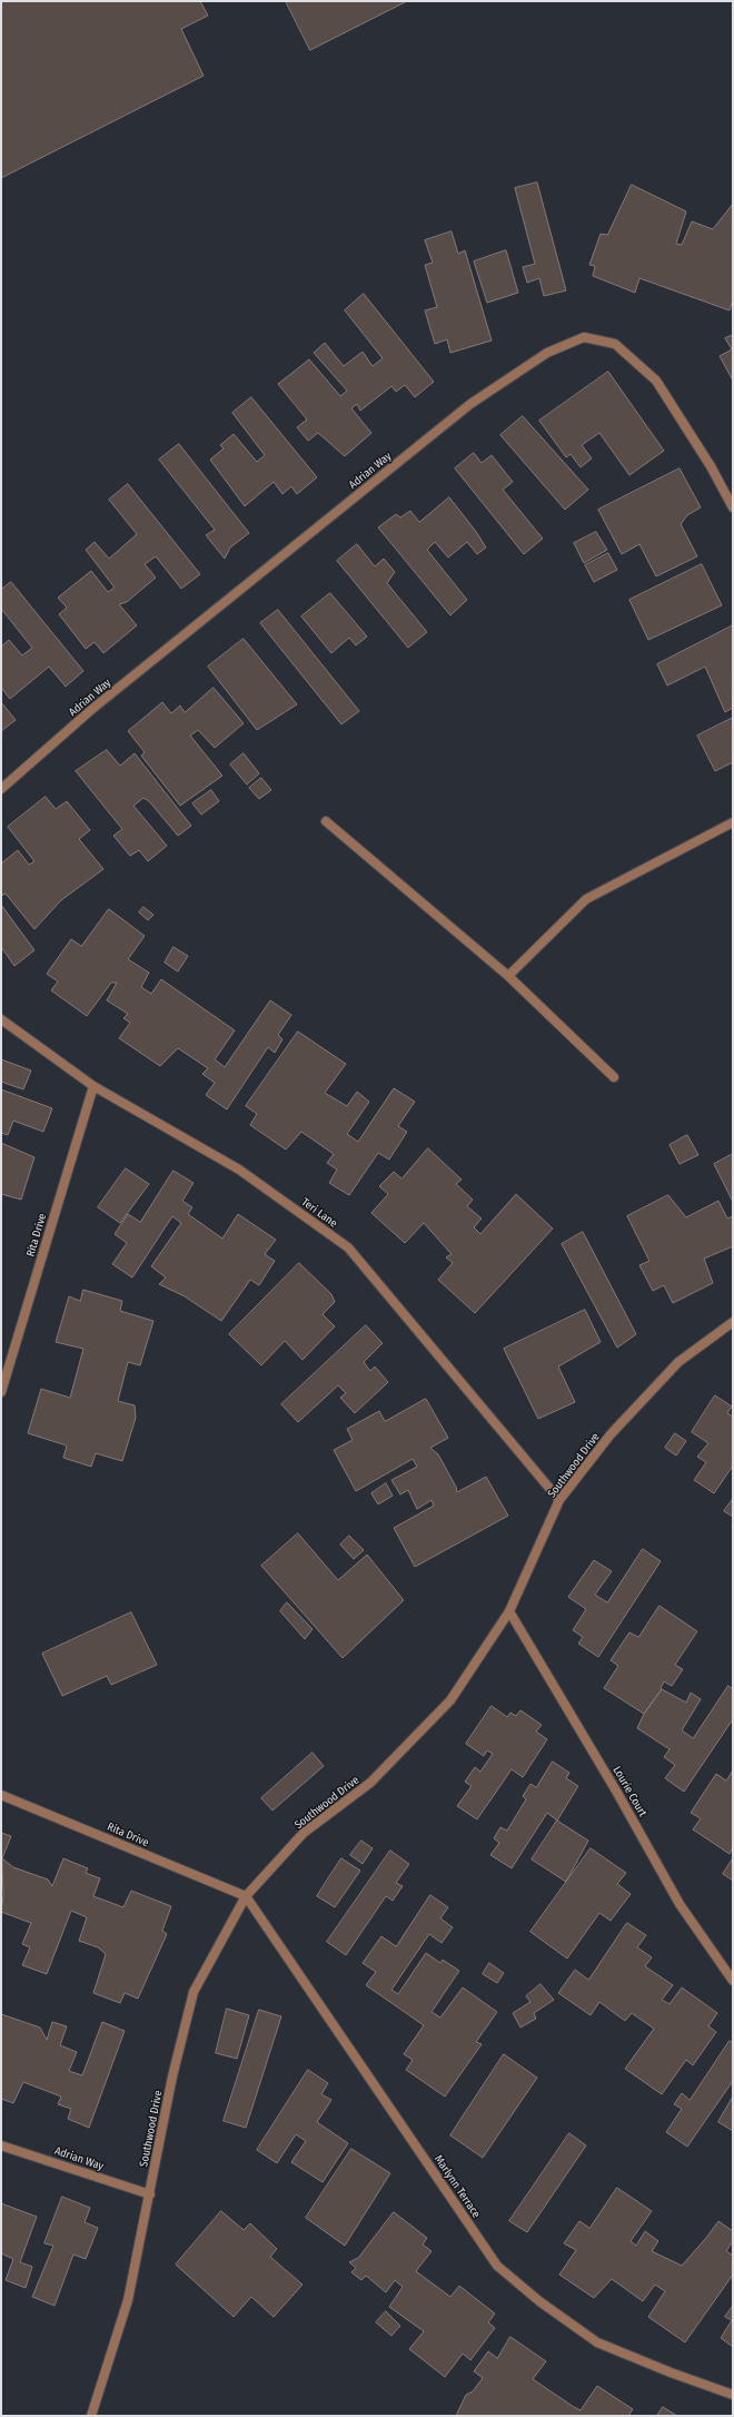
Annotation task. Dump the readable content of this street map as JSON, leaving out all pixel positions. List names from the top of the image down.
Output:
{
  "streets": {
    "street": [
      "Adrian Way",
      "Teri Lane",
      "Rita Drive",
      "Southwood Drive",
      "Lourie Court",
      "Marlynn Terrace"
    ]
  },
  "crossings": [
    ["Adrian Way", "Southwood Drive"],
    ["Teri Lane", "Rita Drive"],
    ["Teri Lane", "Southwood Drive"],
    ["Rita Drive", "Southwood Drive"],
    ["Rita Drive", "Marlynn Terrace"],
    ["Southwood Drive", "Lourie Court"],
    ["Southwood Drive", "Marlynn Terrace"]
  ]
}
